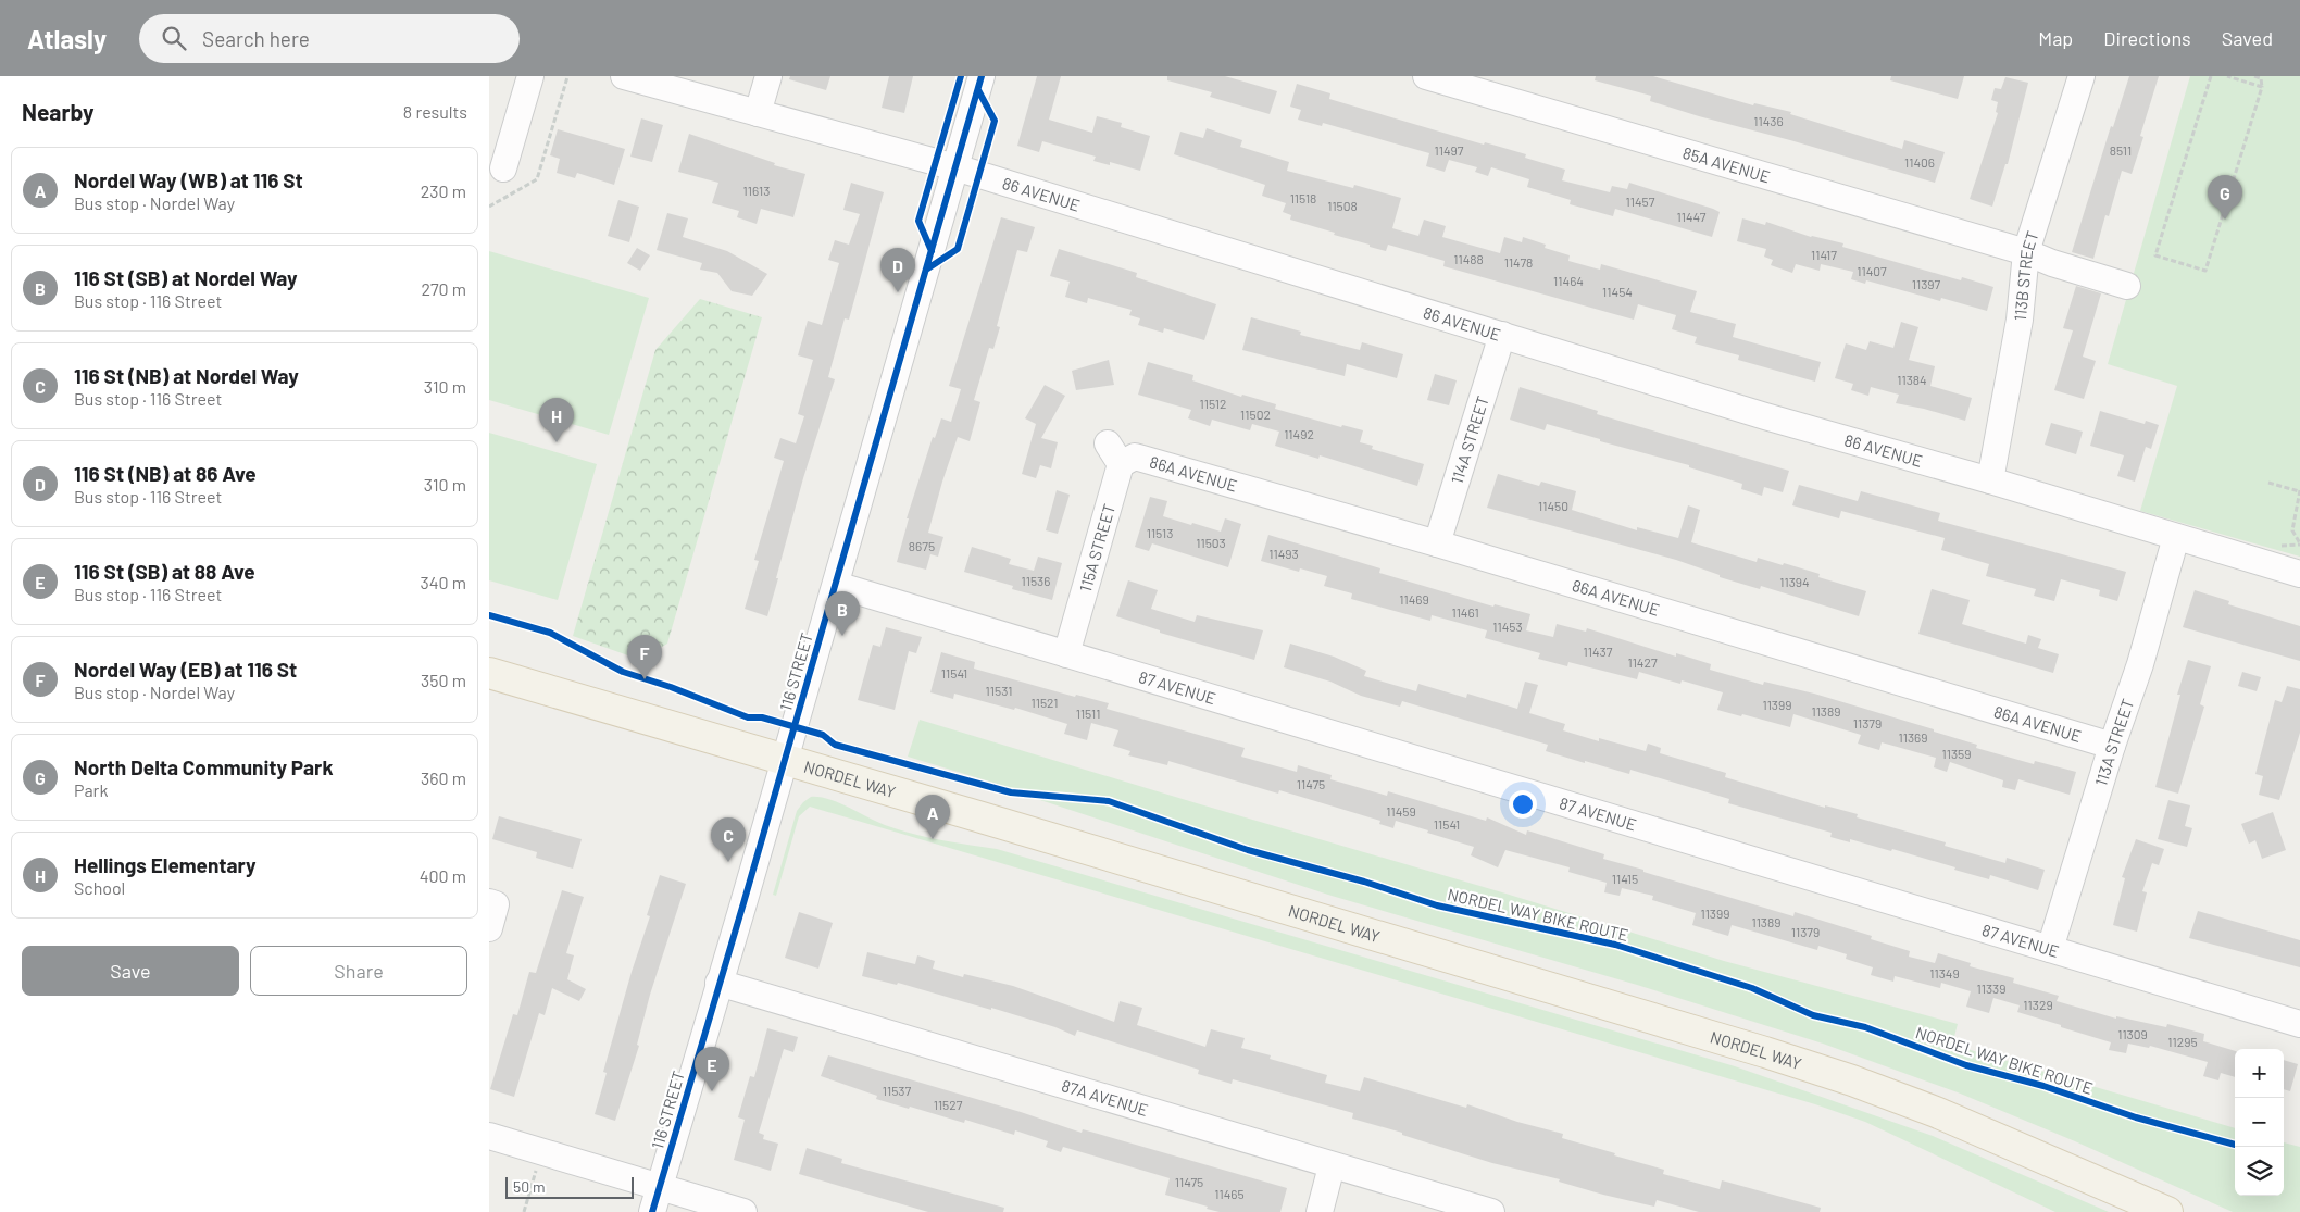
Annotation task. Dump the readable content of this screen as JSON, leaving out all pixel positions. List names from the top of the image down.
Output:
{
  "streets": {
    "main road": ["NORDEL WAY"],
    "street": [
      "85A AVENUE",
      "86 AVENUE",
      "113B STREET",
      "114A STREET",
      "86A AVENUE",
      "115A STREET",
      "116 STREET",
      "87 AVENUE",
      "113A STREET",
      "87A AVENUE"
    ],
    "cycle path": ["NORDEL WAY BIKE ROUTE"]
  },
  "crossings": [
    ["85A AVENUE", "113B STREET"],
    ["86 AVENUE", "113B STREET"],
    ["86 AVENUE", "114A STREET"],
    ["86 AVENUE", "116 STREET"],
    ["86 AVENUE", "113A STREET"],
    ["114A STREET", "86A AVENUE"],
    ["86A AVENUE", "115A STREET"],
    ["86A AVENUE", "113A STREET"],
    ["115A STREET", "87 AVENUE"],
    ["116 STREET", "87 AVENUE"],
    ["116 STREET", "NORDEL WAY"],
    ["116 STREET", "87A AVENUE"],
    ["87 AVENUE", "113A STREET"]
  ],
  "house_numbers": [
    "11436",
    "11497",
    "8511",
    "11406",
    "11613",
    "11518",
    "11457",
    "11508",
    "11447",
    "11417",
    "11488",
    "11478",
    "11407",
    "11464",
    "11397",
    "11454",
    "11384",
    "11512",
    "11502",
    "11492",
    "11450",
    "11513",
    "11503",
    "8675",
    "11493",
    "11536",
    "11394",
    "11469",
    "11461",
    "11453",
    "11437",
    "11427",
    "11541",
    "11531",
    "11521",
    "11399",
    "11389",
    "11511",
    "11379",
    "11369",
    "11359",
    "11475",
    "11459",
    "11541",
    "11415",
    "11399",
    "11389",
    "11379",
    "11349",
    "11339",
    "11329",
    "11309",
    "11295",
    "11537",
    "11527",
    "11475",
    "11465"
  ],
  "scale_bar": "50 m",
  "page": {
    "header": "Atlasly",
    "search": "Search here",
    "nav": ["Map", "Directions", "Saved"],
    "heading": ["Nearby", "8 results"],
    "list": [
      {
        "mark": "A",
        "name": "Nordel Way (WB) at 116 St",
        "note": "Bus stop · Nordel Way",
        "value": "230 m"
      },
      {
        "mark": "B",
        "name": "116 St (SB) at Nordel Way",
        "note": "Bus stop · 116 Street",
        "value": "270 m"
      },
      {
        "mark": "C",
        "name": "116 St (NB) at Nordel Way",
        "note": "Bus stop · 116 Street",
        "value": "310 m"
      },
      {
        "mark": "D",
        "name": "116 St (NB) at 86 Ave",
        "note": "Bus stop · 116 Street",
        "value": "310 m"
      },
      {
        "mark": "E",
        "name": "116 St (SB) at 88 Ave",
        "note": "Bus stop · 116 Street",
        "value": "340 m"
      },
      {
        "mark": "F",
        "name": "Nordel Way (EB) at 116 St",
        "note": "Bus stop · Nordel Way",
        "value": "350 m"
      },
      {
        "mark": "G",
        "name": "North Delta Community Park",
        "note": "Park",
        "value": "360 m"
      },
      {
        "mark": "H",
        "name": "Hellings Elementary",
        "note": "School",
        "value": "400 m"
      }
    ],
    "pins": [
      "G",
      "D",
      "H",
      "B",
      "F",
      "A",
      "C",
      "E"
    ],
    "buttons": ["Save", "Share"],
    "map_buttons": ["+", "−"],
    "scale": "50 m"
  }
}
